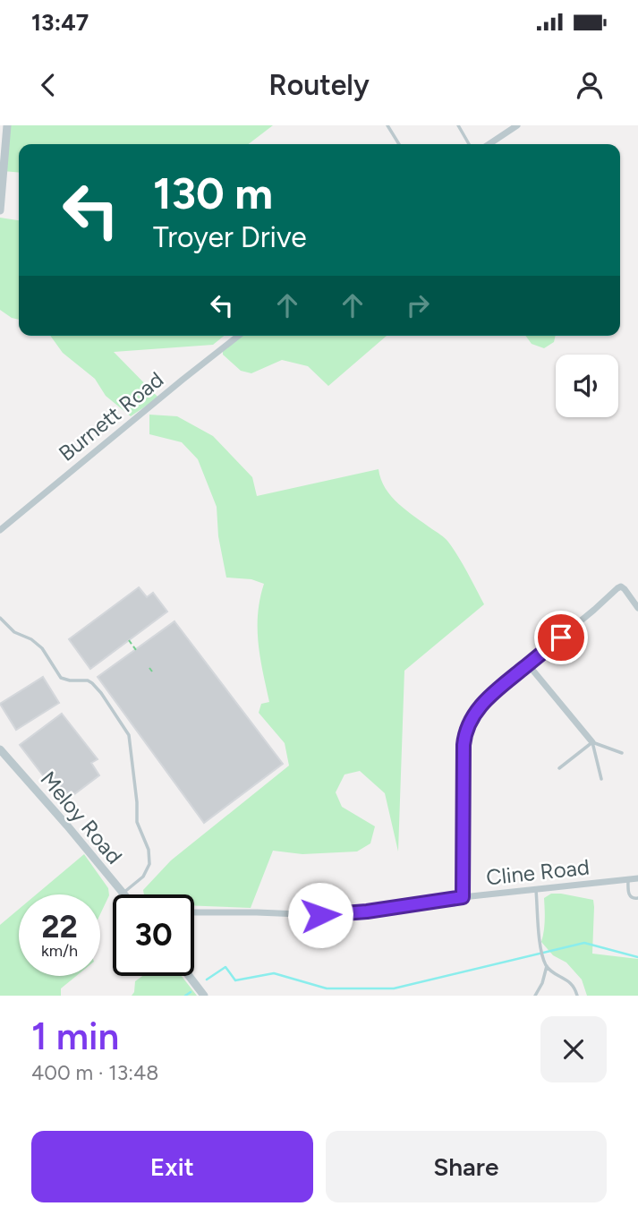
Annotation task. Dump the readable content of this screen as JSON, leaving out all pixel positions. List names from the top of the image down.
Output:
{
  "streets": {
    "street": ["Burnett Road", "Meloy Road", "Cline Road"]
  },
  "page": {
    "status": "13:47",
    "header": "Routely",
    "turn": ["130 m", "Troyer Drive"],
    "speed": "22 km/h",
    "limit": "30",
    "heading": ["1 min", "400 m · 13:48"],
    "buttons": ["Exit", "Share"]
  }
}
